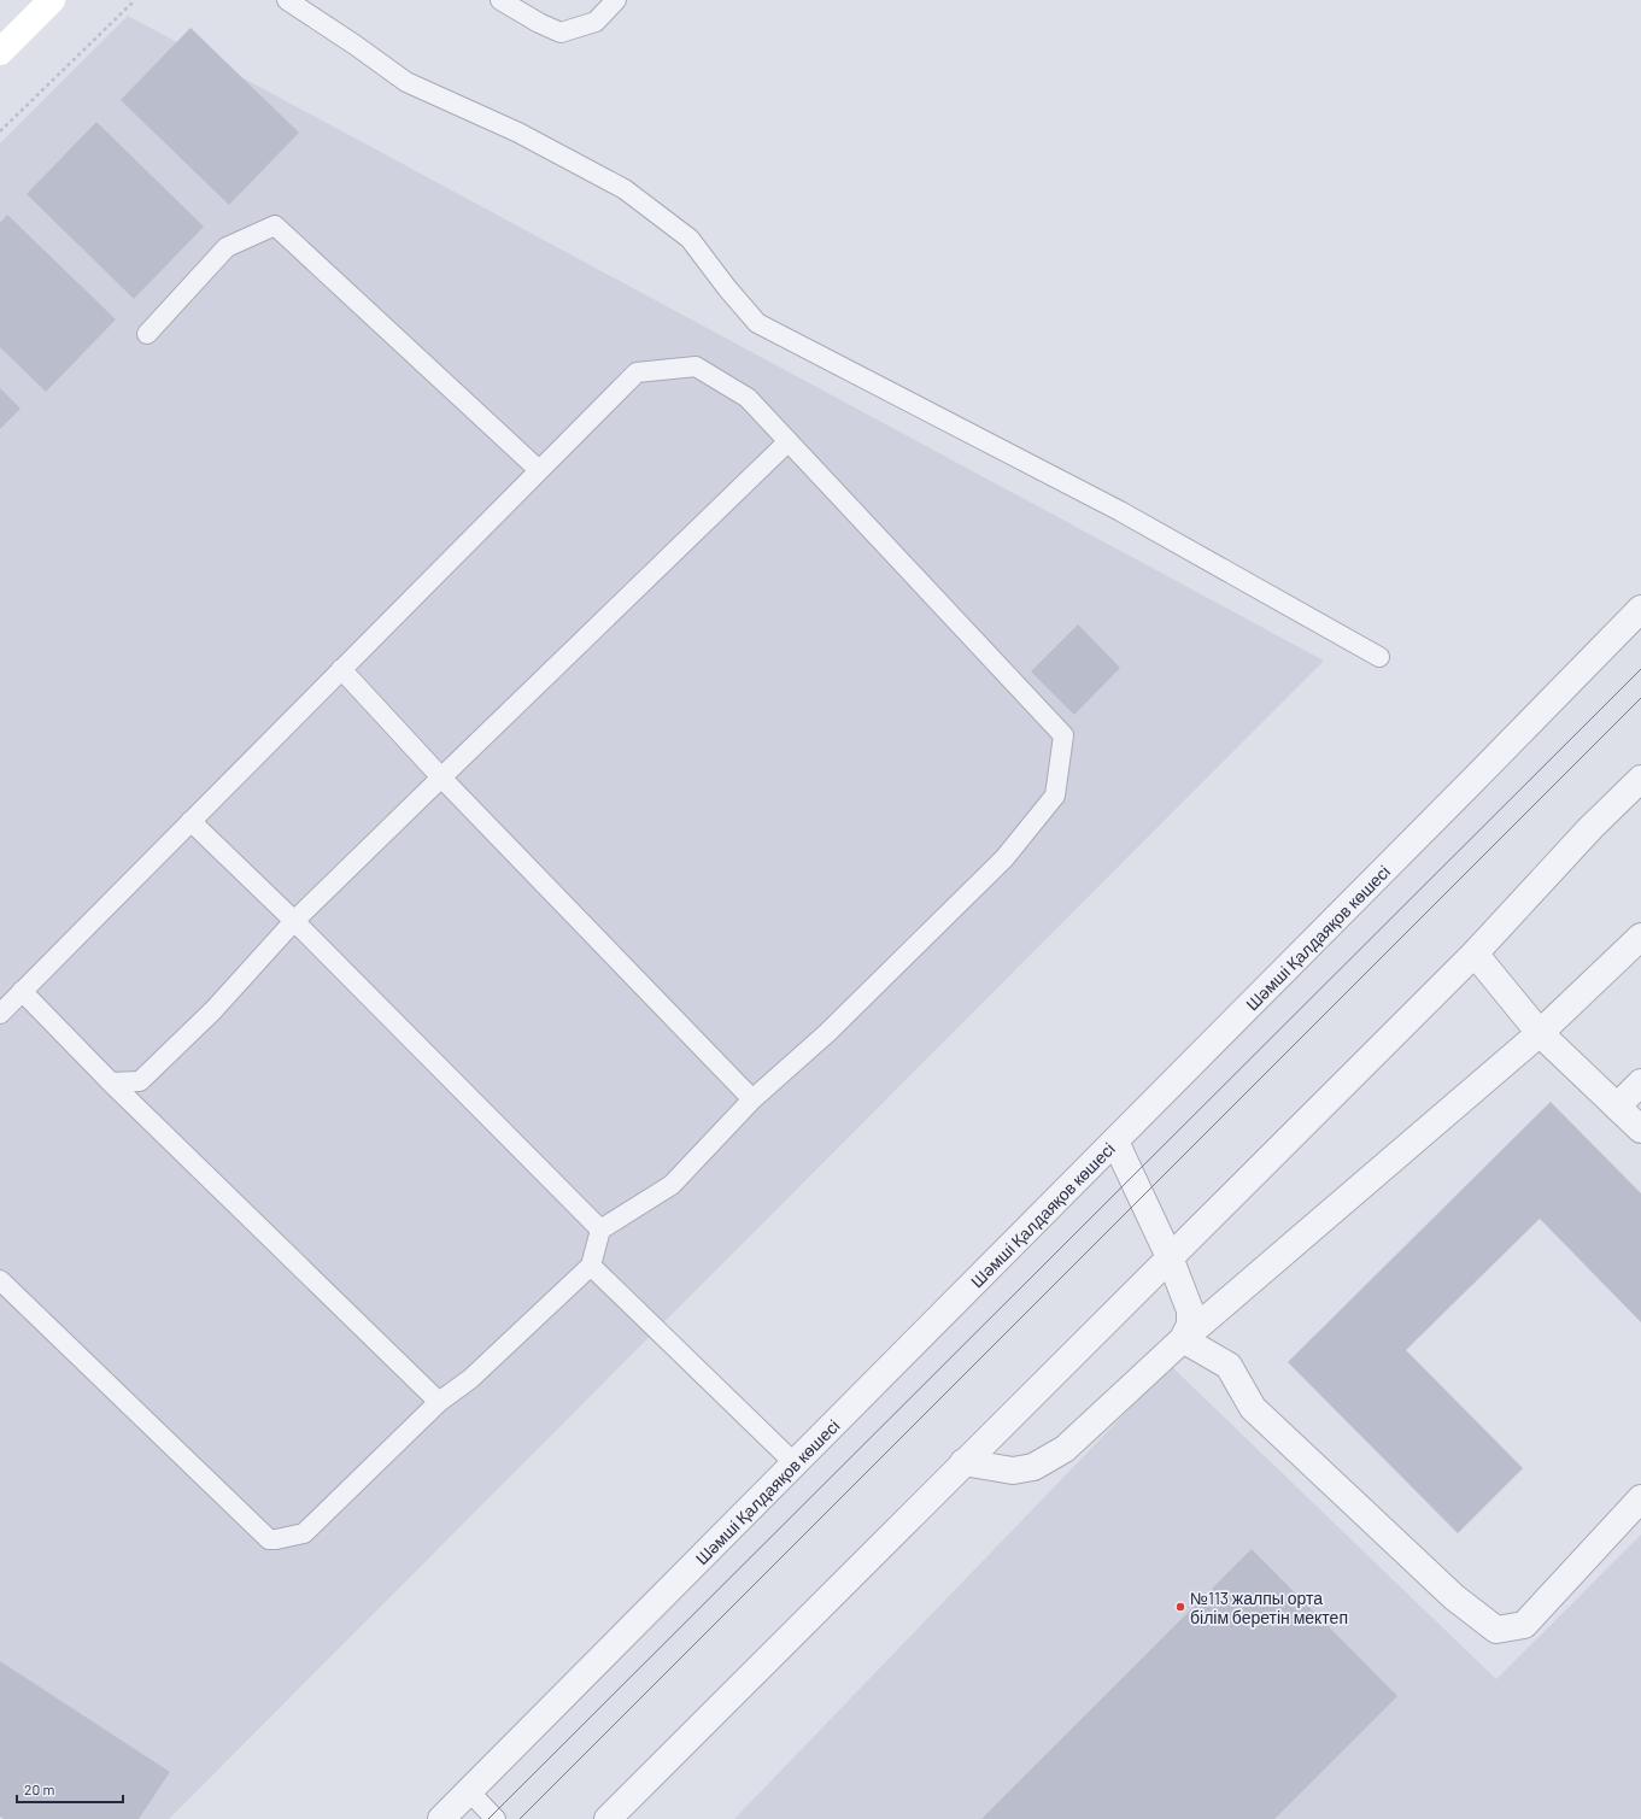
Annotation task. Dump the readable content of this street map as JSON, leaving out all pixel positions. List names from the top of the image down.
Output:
{
  "streets": {
    "street": ["Шәмші Қалдаяқов көшесі"]
  },
  "places": ["№113 жалпы орта білім беретін мектеп"],
  "scale_bar": "20 m"
}
